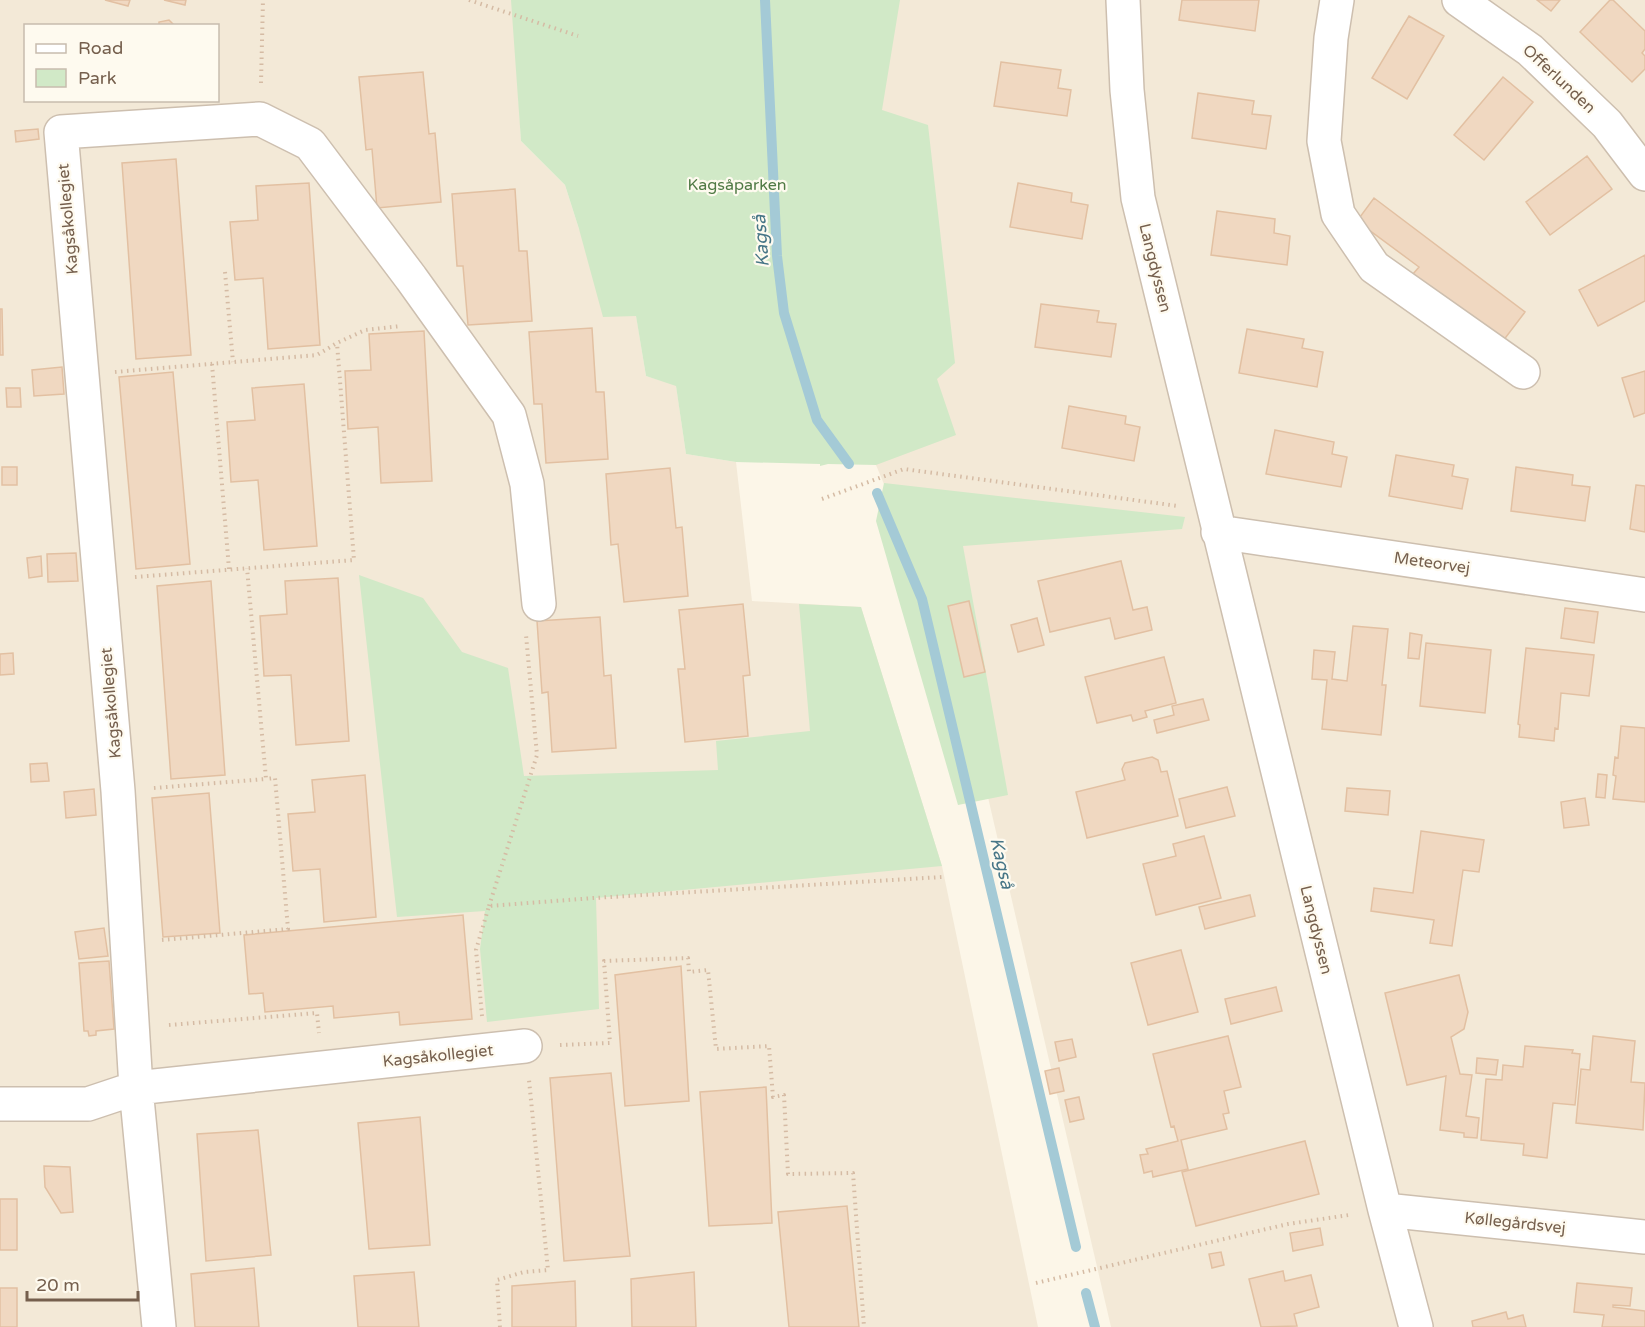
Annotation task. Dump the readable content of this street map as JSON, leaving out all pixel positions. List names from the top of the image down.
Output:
{
  "streets": {
    "street": [
      "Offerlunden",
      "Kagsåkollegiet",
      "Langdyssen",
      "Meteorvej",
      "Køllegårdsvej"
    ]
  },
  "crossings": [
    ["Langdyssen", "Meteorvej"],
    ["Langdyssen", "Køllegårdsvej"]
  ],
  "water": ["Kagså"],
  "parks": ["Kagsåparken"],
  "legend": ["Road", "Park"],
  "scale_bar": "20 m"
}
